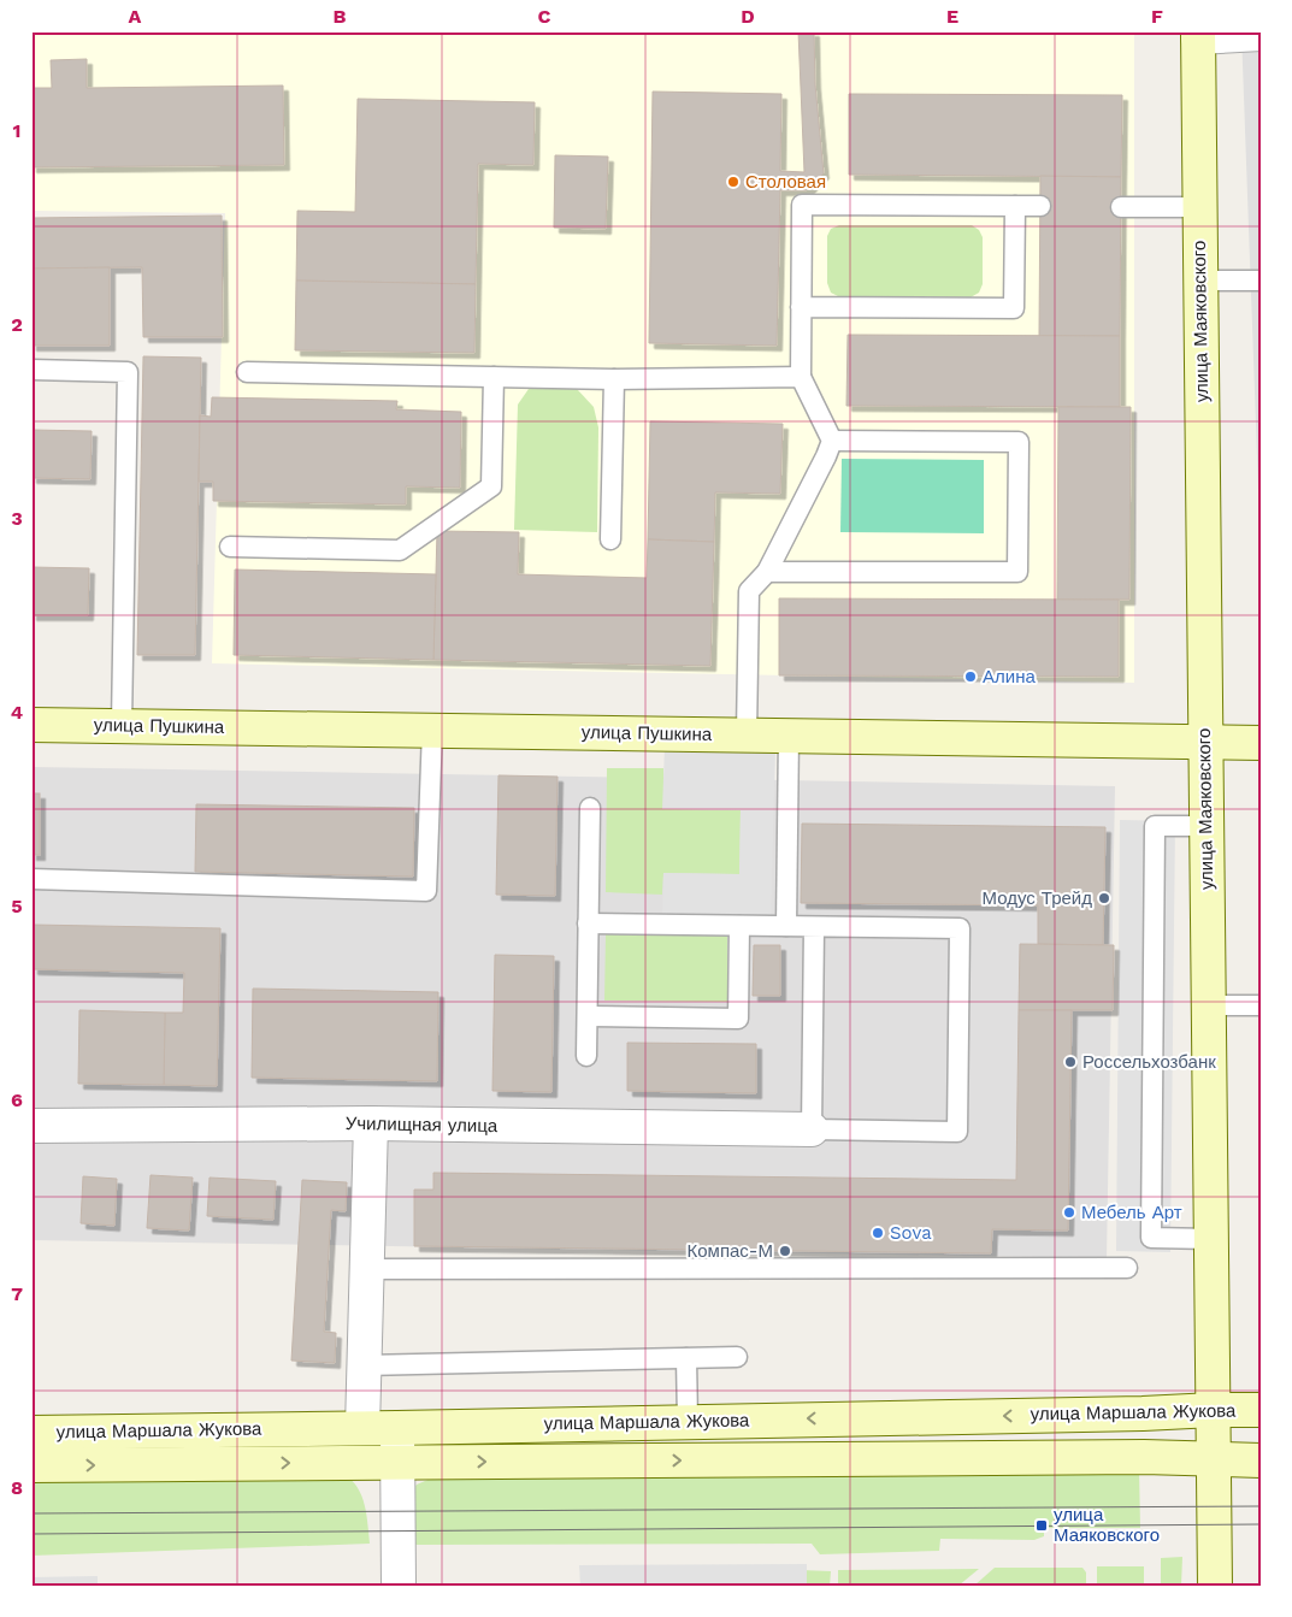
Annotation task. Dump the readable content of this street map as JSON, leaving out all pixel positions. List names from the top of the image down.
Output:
{
  "streets": {
    "main road": ["улица Маяковского", "улица Пушкина", "улица Маршала Жукова"],
    "street": ["Училищная улица"]
  },
  "crossings": [
    ["улица Маяковского", "улица Пушкина"],
    ["улица Маяковского", "улица Маршала Жукова"]
  ],
  "places": {
    "other": [
      "Столовая",
      "Алина",
      "Модус Трейд",
      "Россельхозбанк",
      "Мебель Арт",
      "Sova",
      "Компас-М"
    ],
    "transit": ["улица Маяковского"]
  },
  "grid": {
    "columns": [
      "A",
      "B",
      "C",
      "D",
      "E",
      "F"
    ],
    "rows": [
      "1",
      "2",
      "3",
      "4",
      "5",
      "6",
      "7",
      "8"
    ]
  }
}
